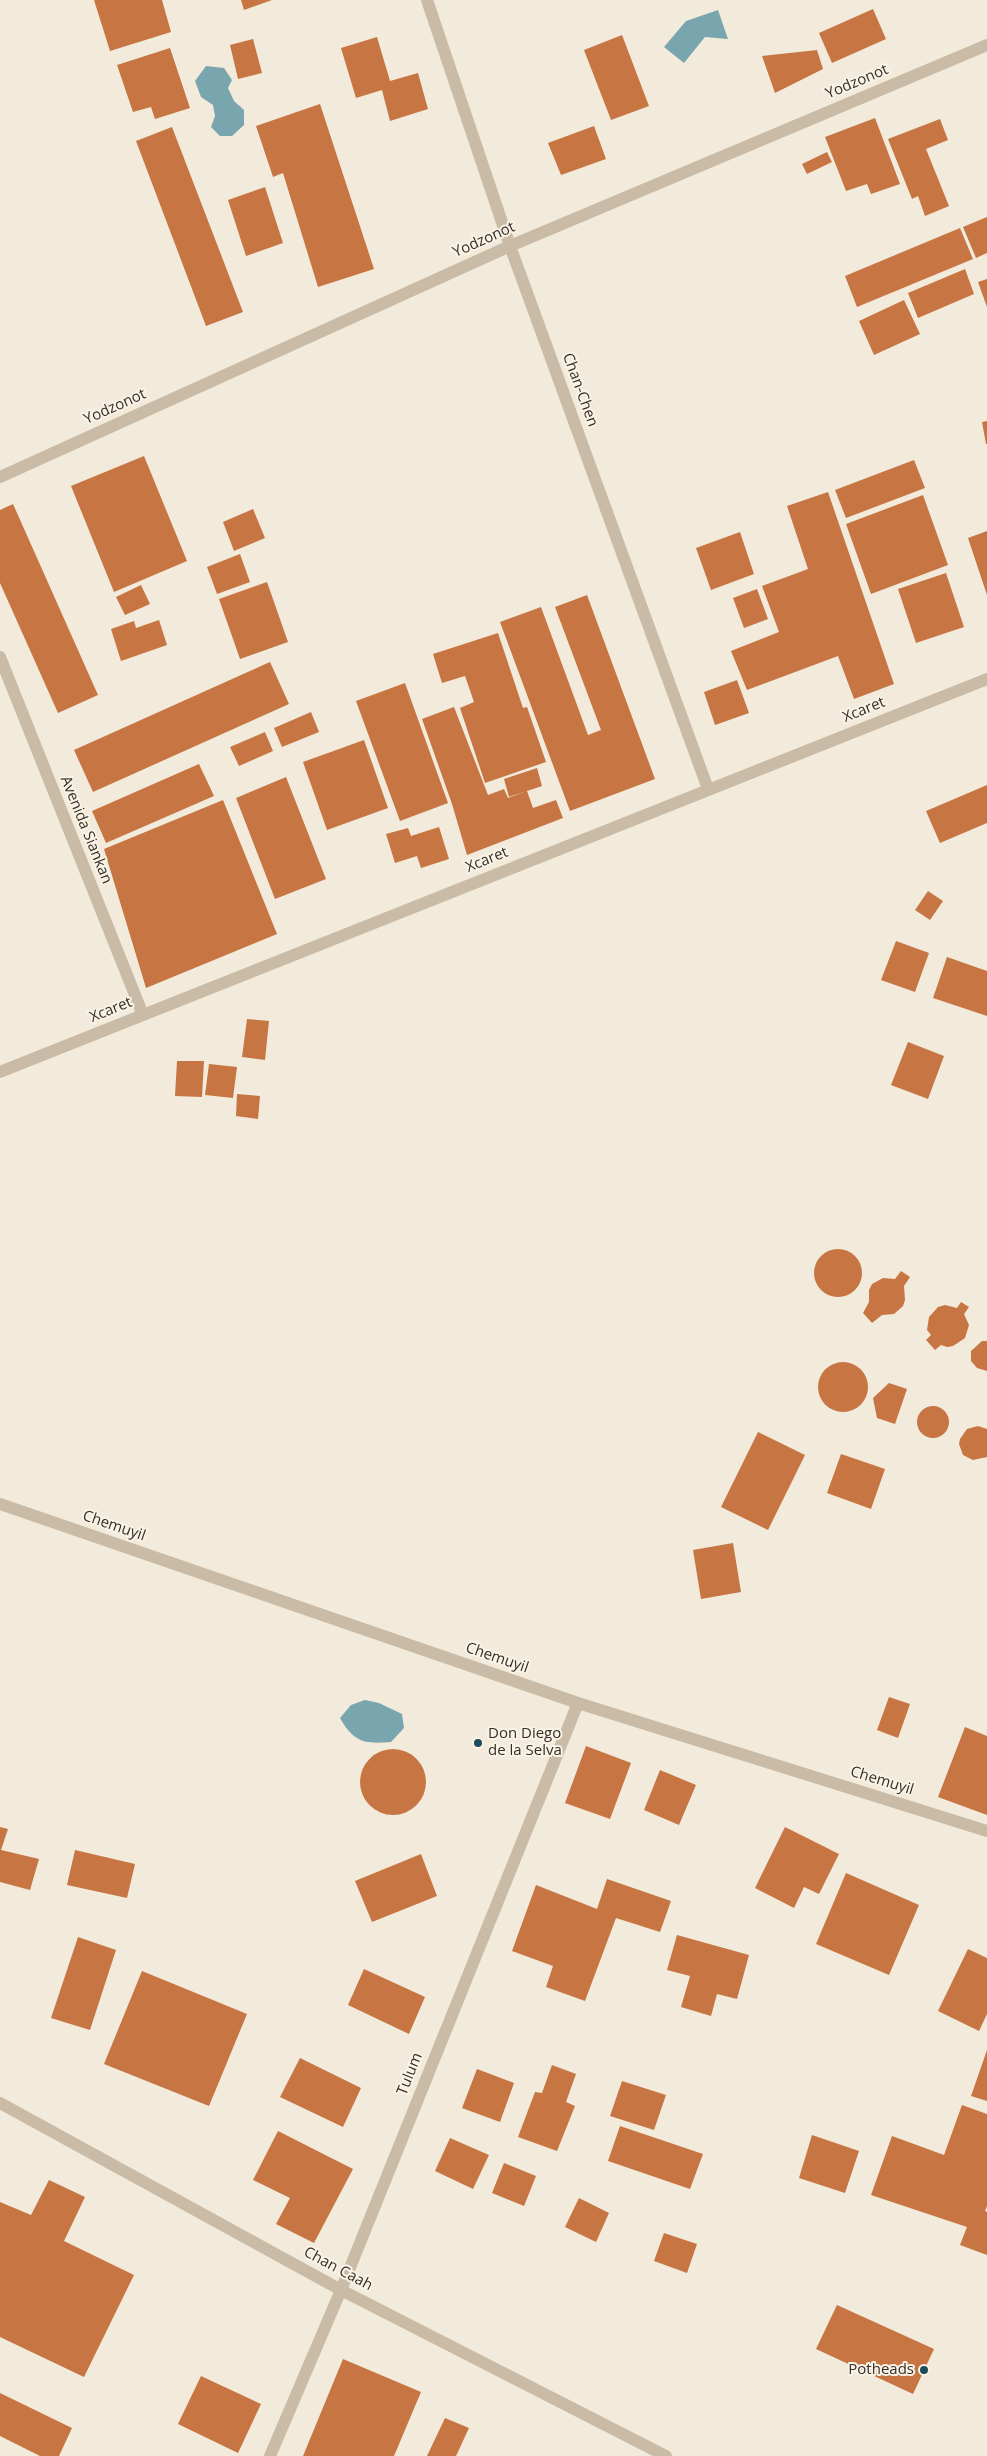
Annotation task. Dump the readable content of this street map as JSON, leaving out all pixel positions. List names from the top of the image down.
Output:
{
  "streets": {
    "street": [
      "Yodzonot",
      "Chan-Chen",
      "Xcaret",
      "Avenida Siankan",
      "Chemuyil",
      "Tulum",
      "Chan Caah"
    ]
  },
  "crossings": [
    ["Yodzonot", "Chan-Chen"],
    ["Chan-Chen", "Xcaret"],
    ["Xcaret", "Avenida Siankan"],
    ["Chemuyil", "Tulum"],
    ["Tulum", "Chan Caah"]
  ],
  "places": ["Don Diego de la Selva", "Potheads"]
}
